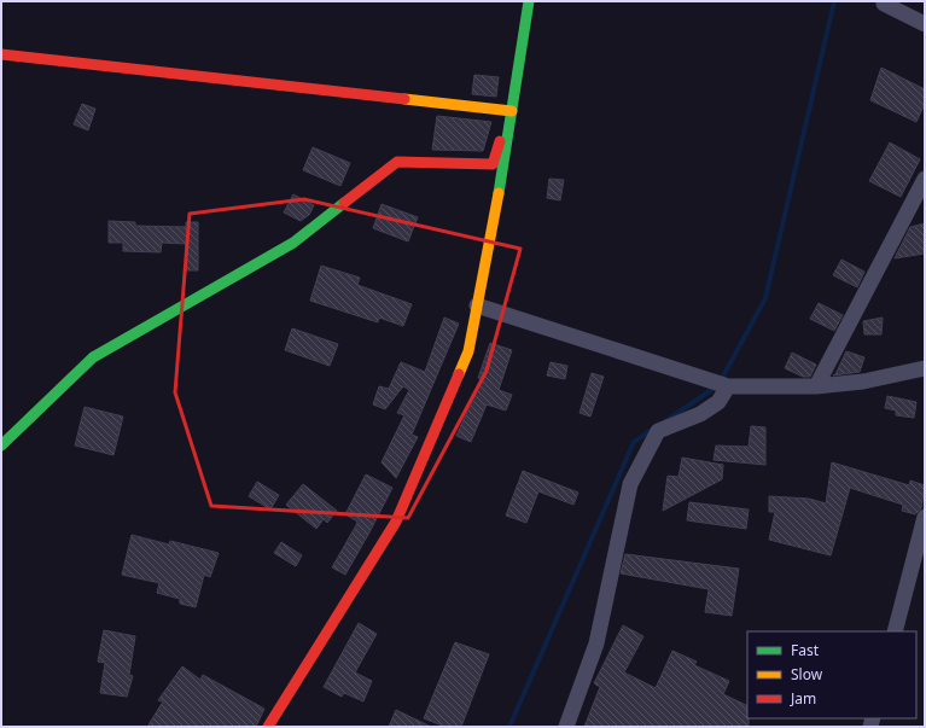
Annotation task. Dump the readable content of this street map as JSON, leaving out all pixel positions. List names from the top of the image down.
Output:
{
  "legend": ["Fast", "Slow", "Jam"]
}
